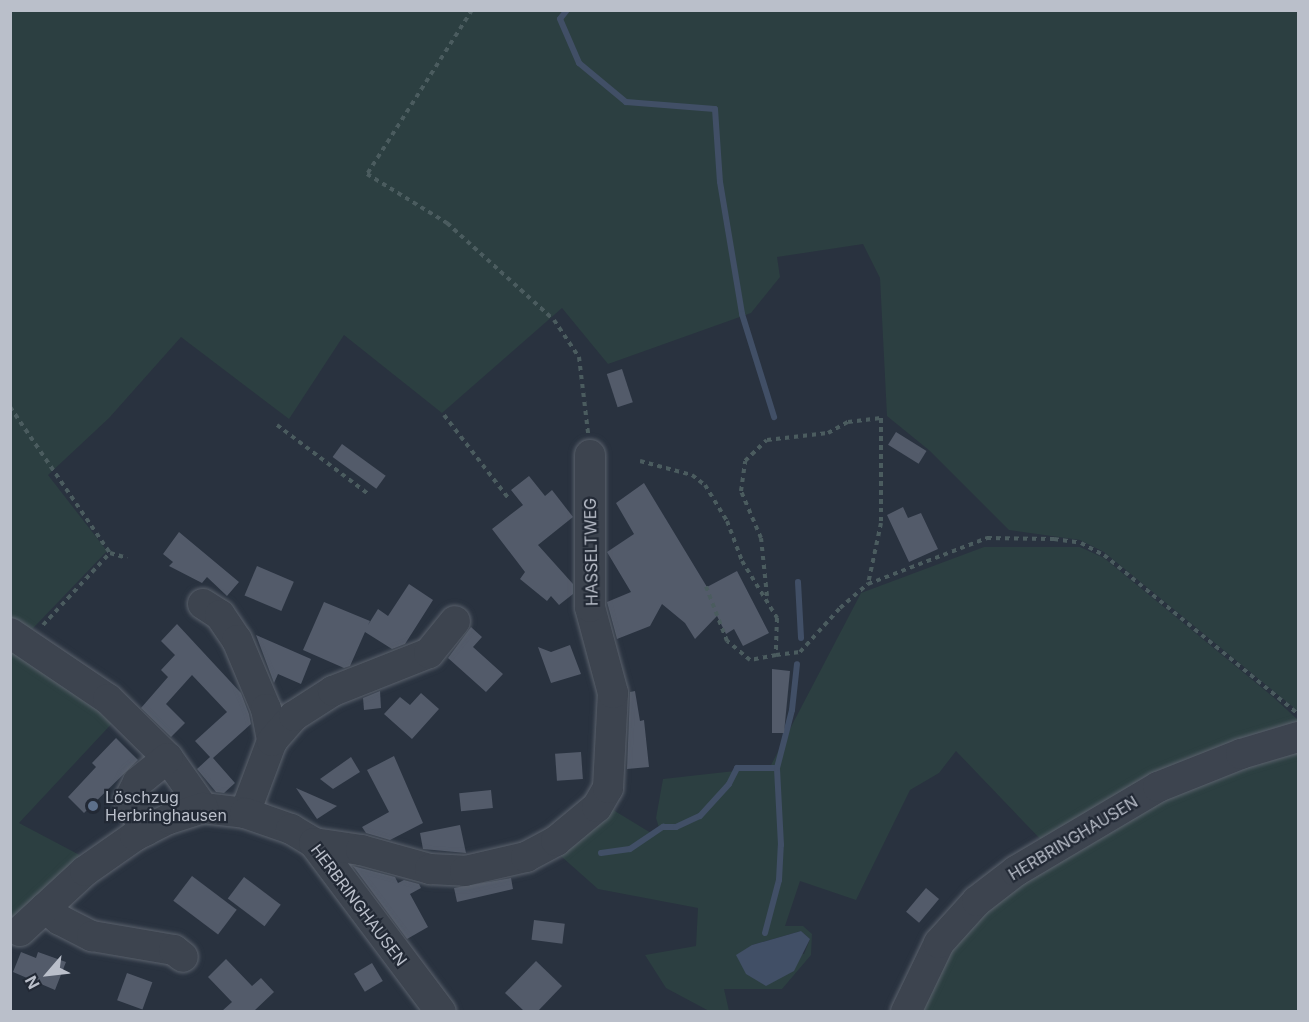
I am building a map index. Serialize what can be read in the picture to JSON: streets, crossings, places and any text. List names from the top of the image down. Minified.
{"streets":{"street":["HASSELTWEG","HERBRINGHAUSEN"]},"crossings":[["HASSELTWEG","HERBRINGHAUSEN"]],"places":["Löschzug Herbringhausen"],"north":"bottom left"}
